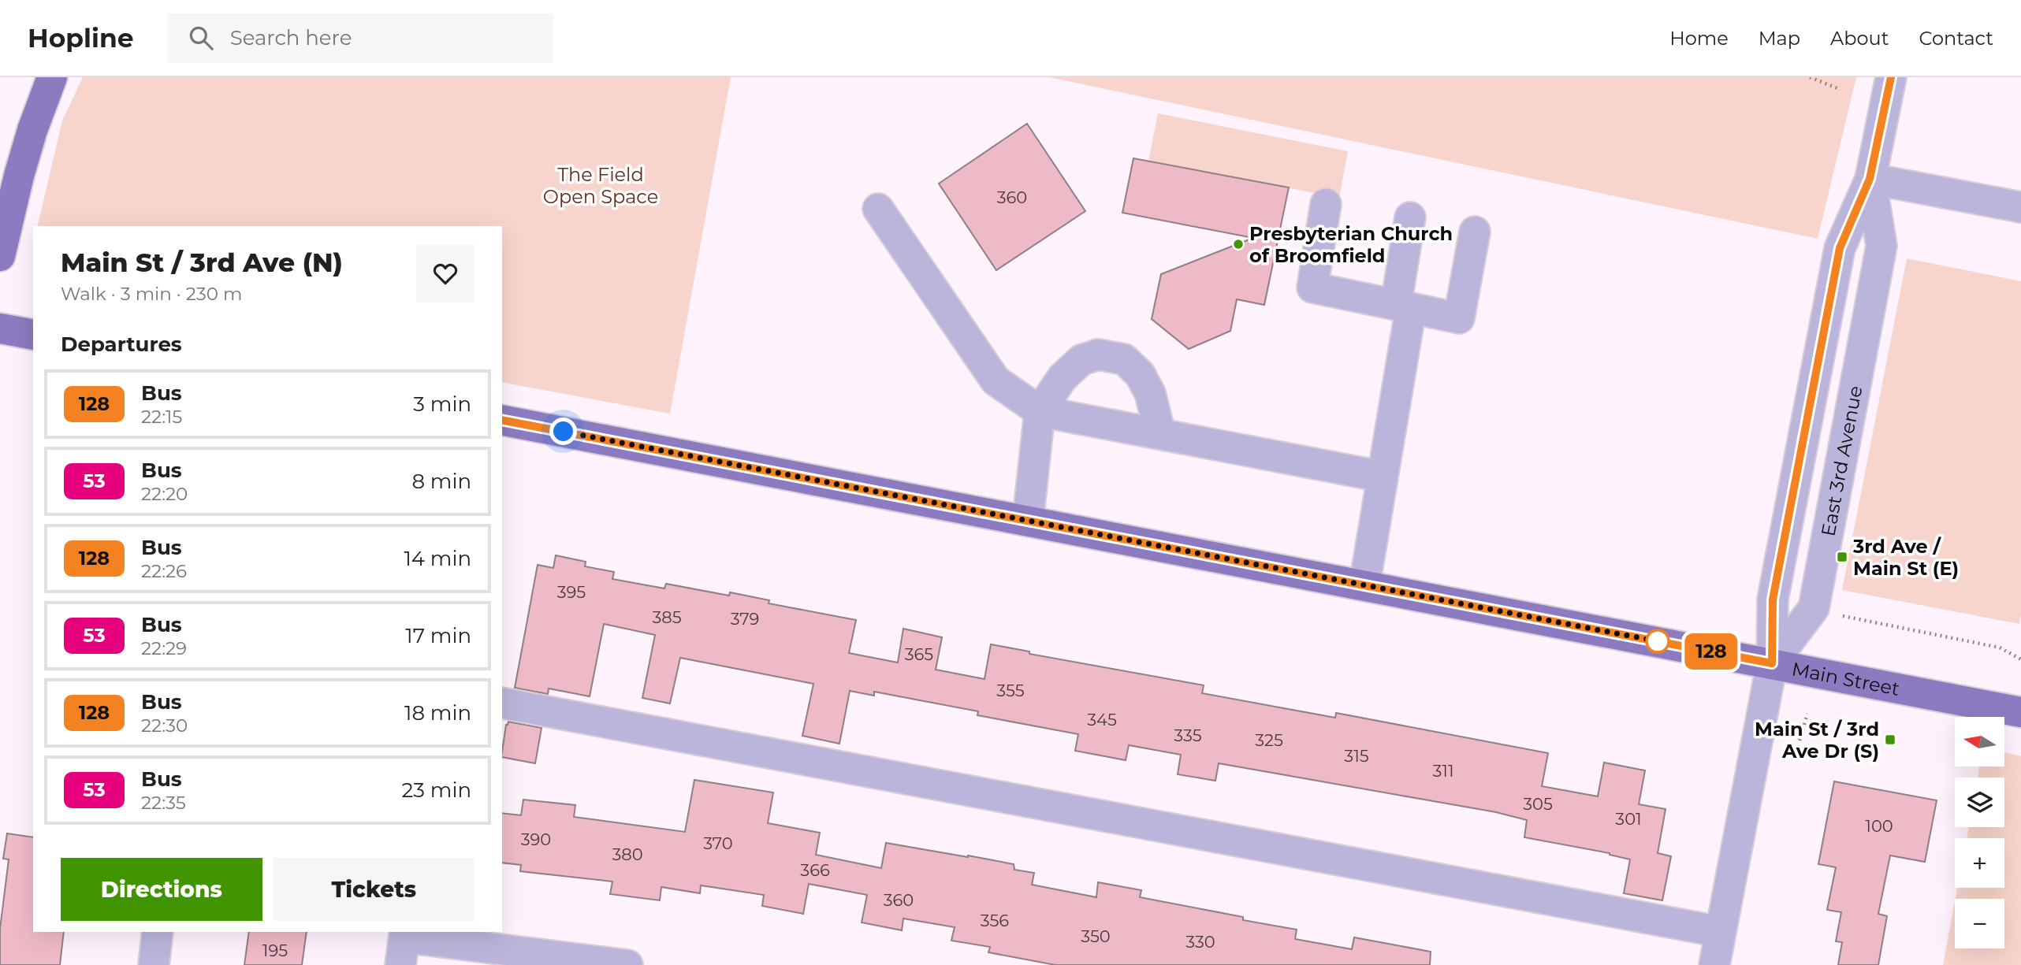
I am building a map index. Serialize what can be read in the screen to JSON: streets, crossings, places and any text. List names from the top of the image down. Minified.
{"streets":{"main road":["Main Street"],"street":["East 3rd Avenue"]},"crossings":[["East 3rd Avenue","Main Street"]],"parks":["The Field Open Space"],"places":{"other":["Presbyterian Church of Broomfield"],"transit":["3rd Ave / Main St (E)","Main St / 3rd Ave Dr (S)"]},"lines":["bus line 128"],"house_numbers":["360","395","385","379","365","355","345","335","325","315","311","305","301","100","390","370","380","366","360","356","350","330","195"],"north":"left","page":{"header":"Hopline","search":"Search here","nav":["Home","Map","About","Contact"],"on_map":"128","heading":[["Main St / 3rd Ave (N)","Walk · 3 min · 230 m"],"Departures"],"list":[{"mark":"128","name":"Bus","note":"22:15","value":"3 min"},{"mark":"53","name":"Bus","note":"22:20","value":"8 min"},{"mark":"128","name":"Bus","note":"22:26","value":"14 min"},{"mark":"53","name":"Bus","note":"22:29","value":"17 min"},{"mark":"128","name":"Bus","note":"22:30","value":"18 min"},{"mark":"53","name":"Bus","note":"22:35","value":"23 min"}],"map_buttons":["+","−"],"buttons":["Directions","Tickets"]}}
